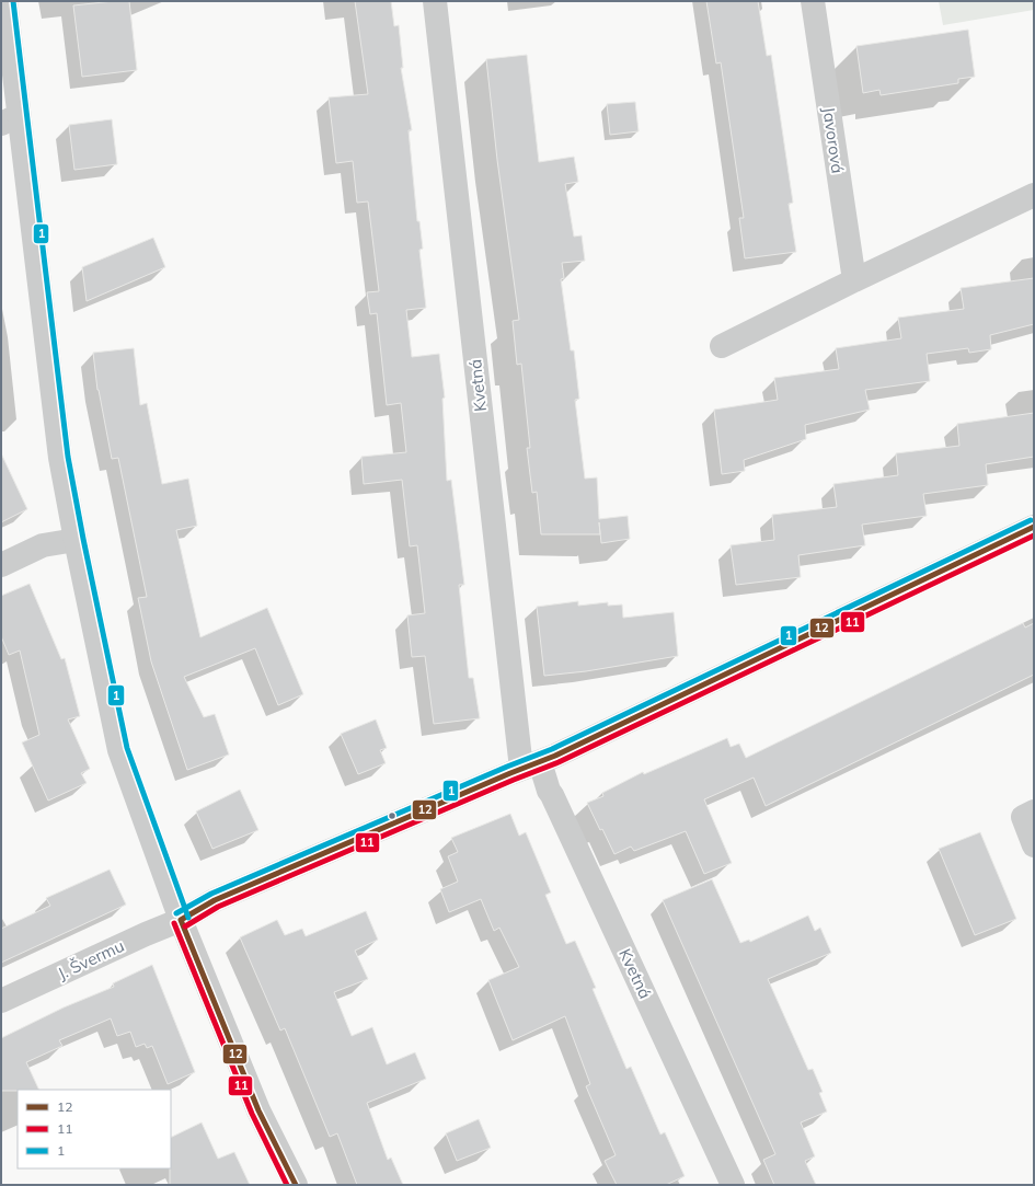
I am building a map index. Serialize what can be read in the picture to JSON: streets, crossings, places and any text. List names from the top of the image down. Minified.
{"streets":{"street":["Javorová","Kvetná","J. Švermu"]},"crossings":[["Kvetná","J. Švermu"]],"lines":["transit line 1","transit line 12","transit line 11"],"legend":["12","11","1"]}
